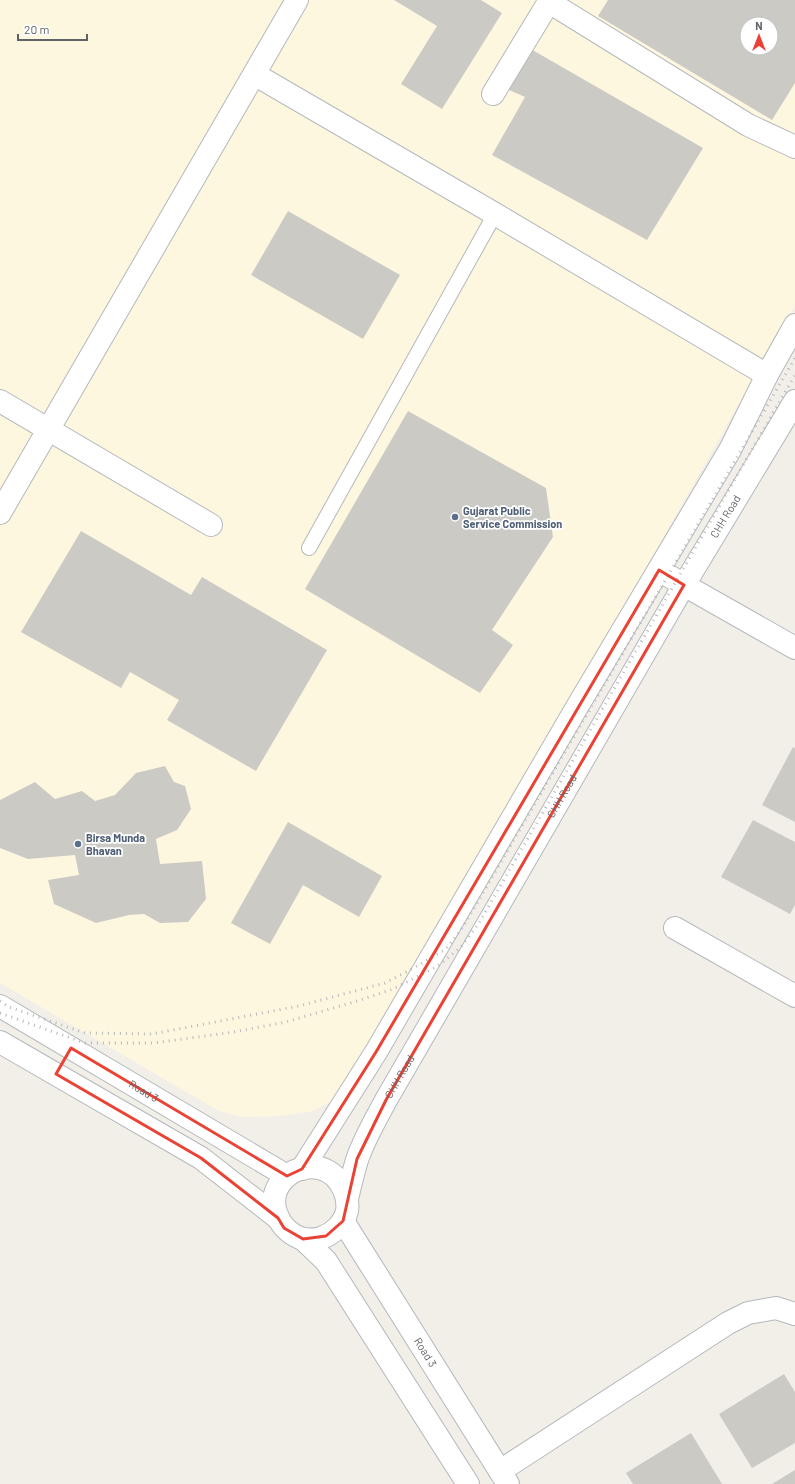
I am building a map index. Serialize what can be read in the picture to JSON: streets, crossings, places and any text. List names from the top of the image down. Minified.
{"streets":{"street":["CHH Road","Road 3"]},"crossings":[["CHH Road","Road 3"]],"places":["Gujarat Public Service Commission","Birsa Munda Bhavan"],"scale_bar":"20 m","north":"top"}
